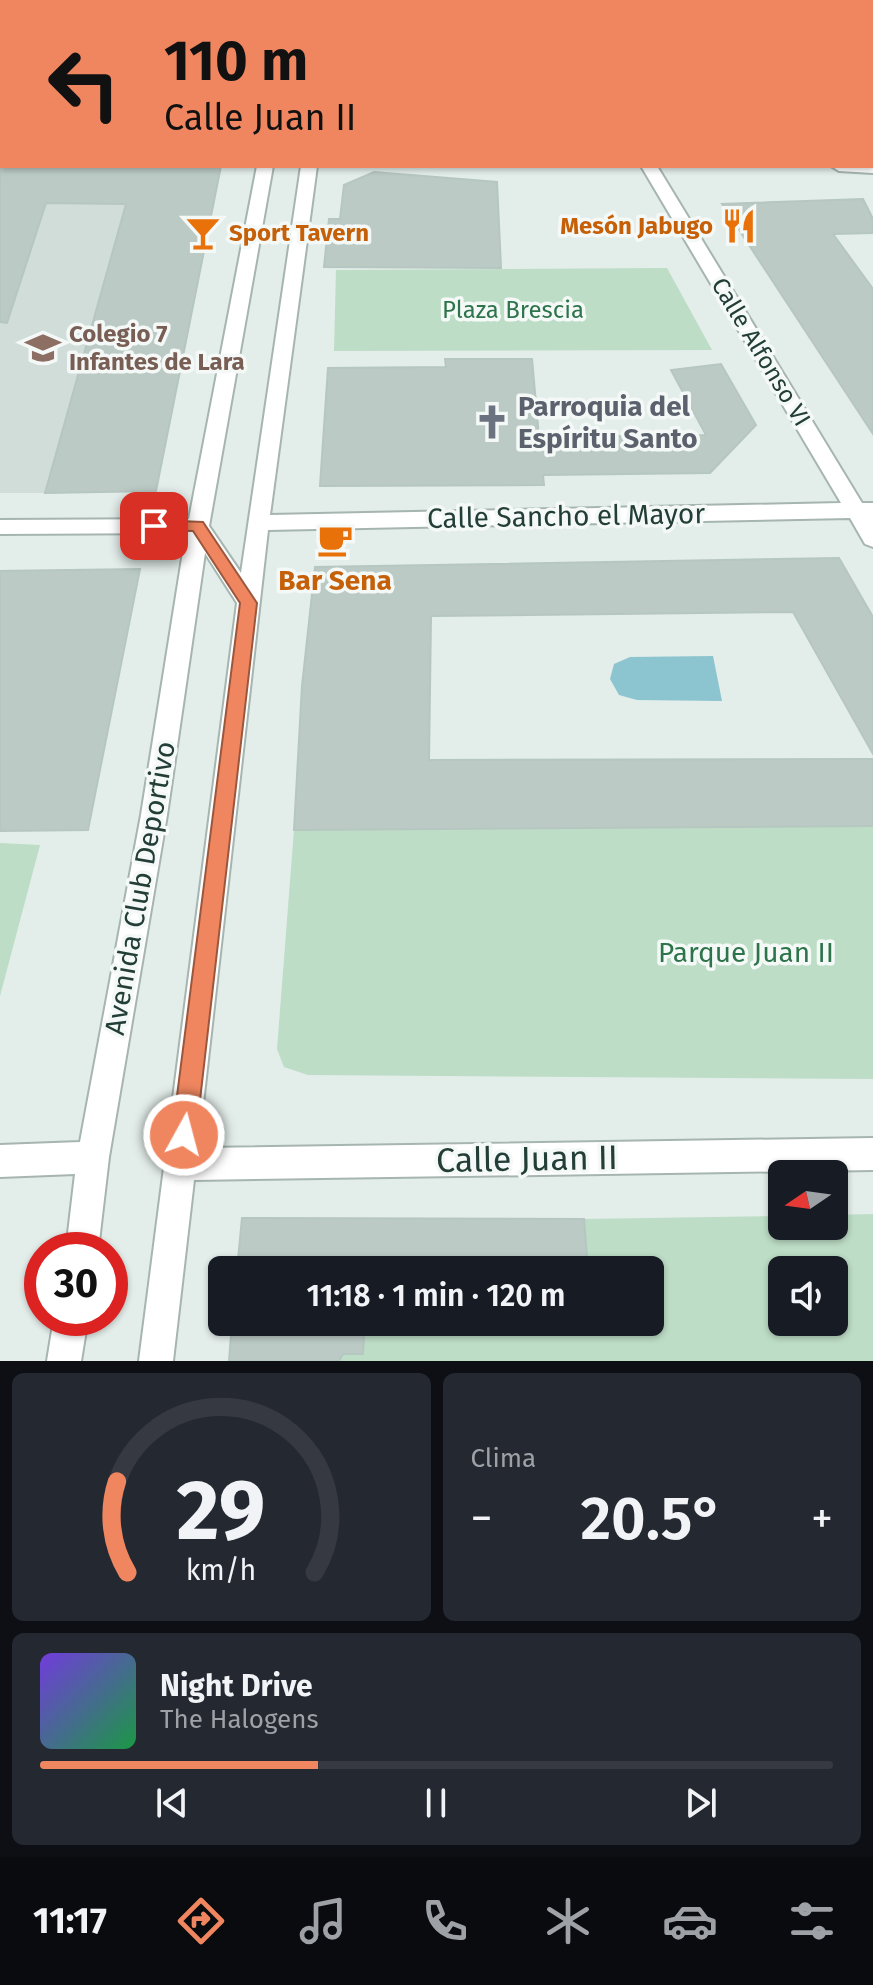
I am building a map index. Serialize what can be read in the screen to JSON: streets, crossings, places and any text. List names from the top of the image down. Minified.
{"streets":{"street":["Calle Alfonso VI","Calle Sancho el Mayor","Avenida Club Deportivo","Calle Juan II"]},"crossings":[["Calle Alfonso VI","Calle Sancho el Mayor"]],"parks":["Plaza Brescia","Parque Juan II"],"places":{"restaurant":["Mesón Jabugo"],"bar":["Sport Tavern"],"school or university":["Colegio 7 Infantes de Lara"],"church":["Parroquia del Espíritu Santo"],"cafe":["Bar Sena"]},"north":"left","page":{"turn":["110 m","Calle Juan II"],"limit":"30","trip":"11:18 · 1 min · 120 m","tile":"Clima","heat":["−","20.5°","+"],"song":["Night Drive","The Halogens"],"tabs":"11:17","gauge":["29","km/h"]}}
